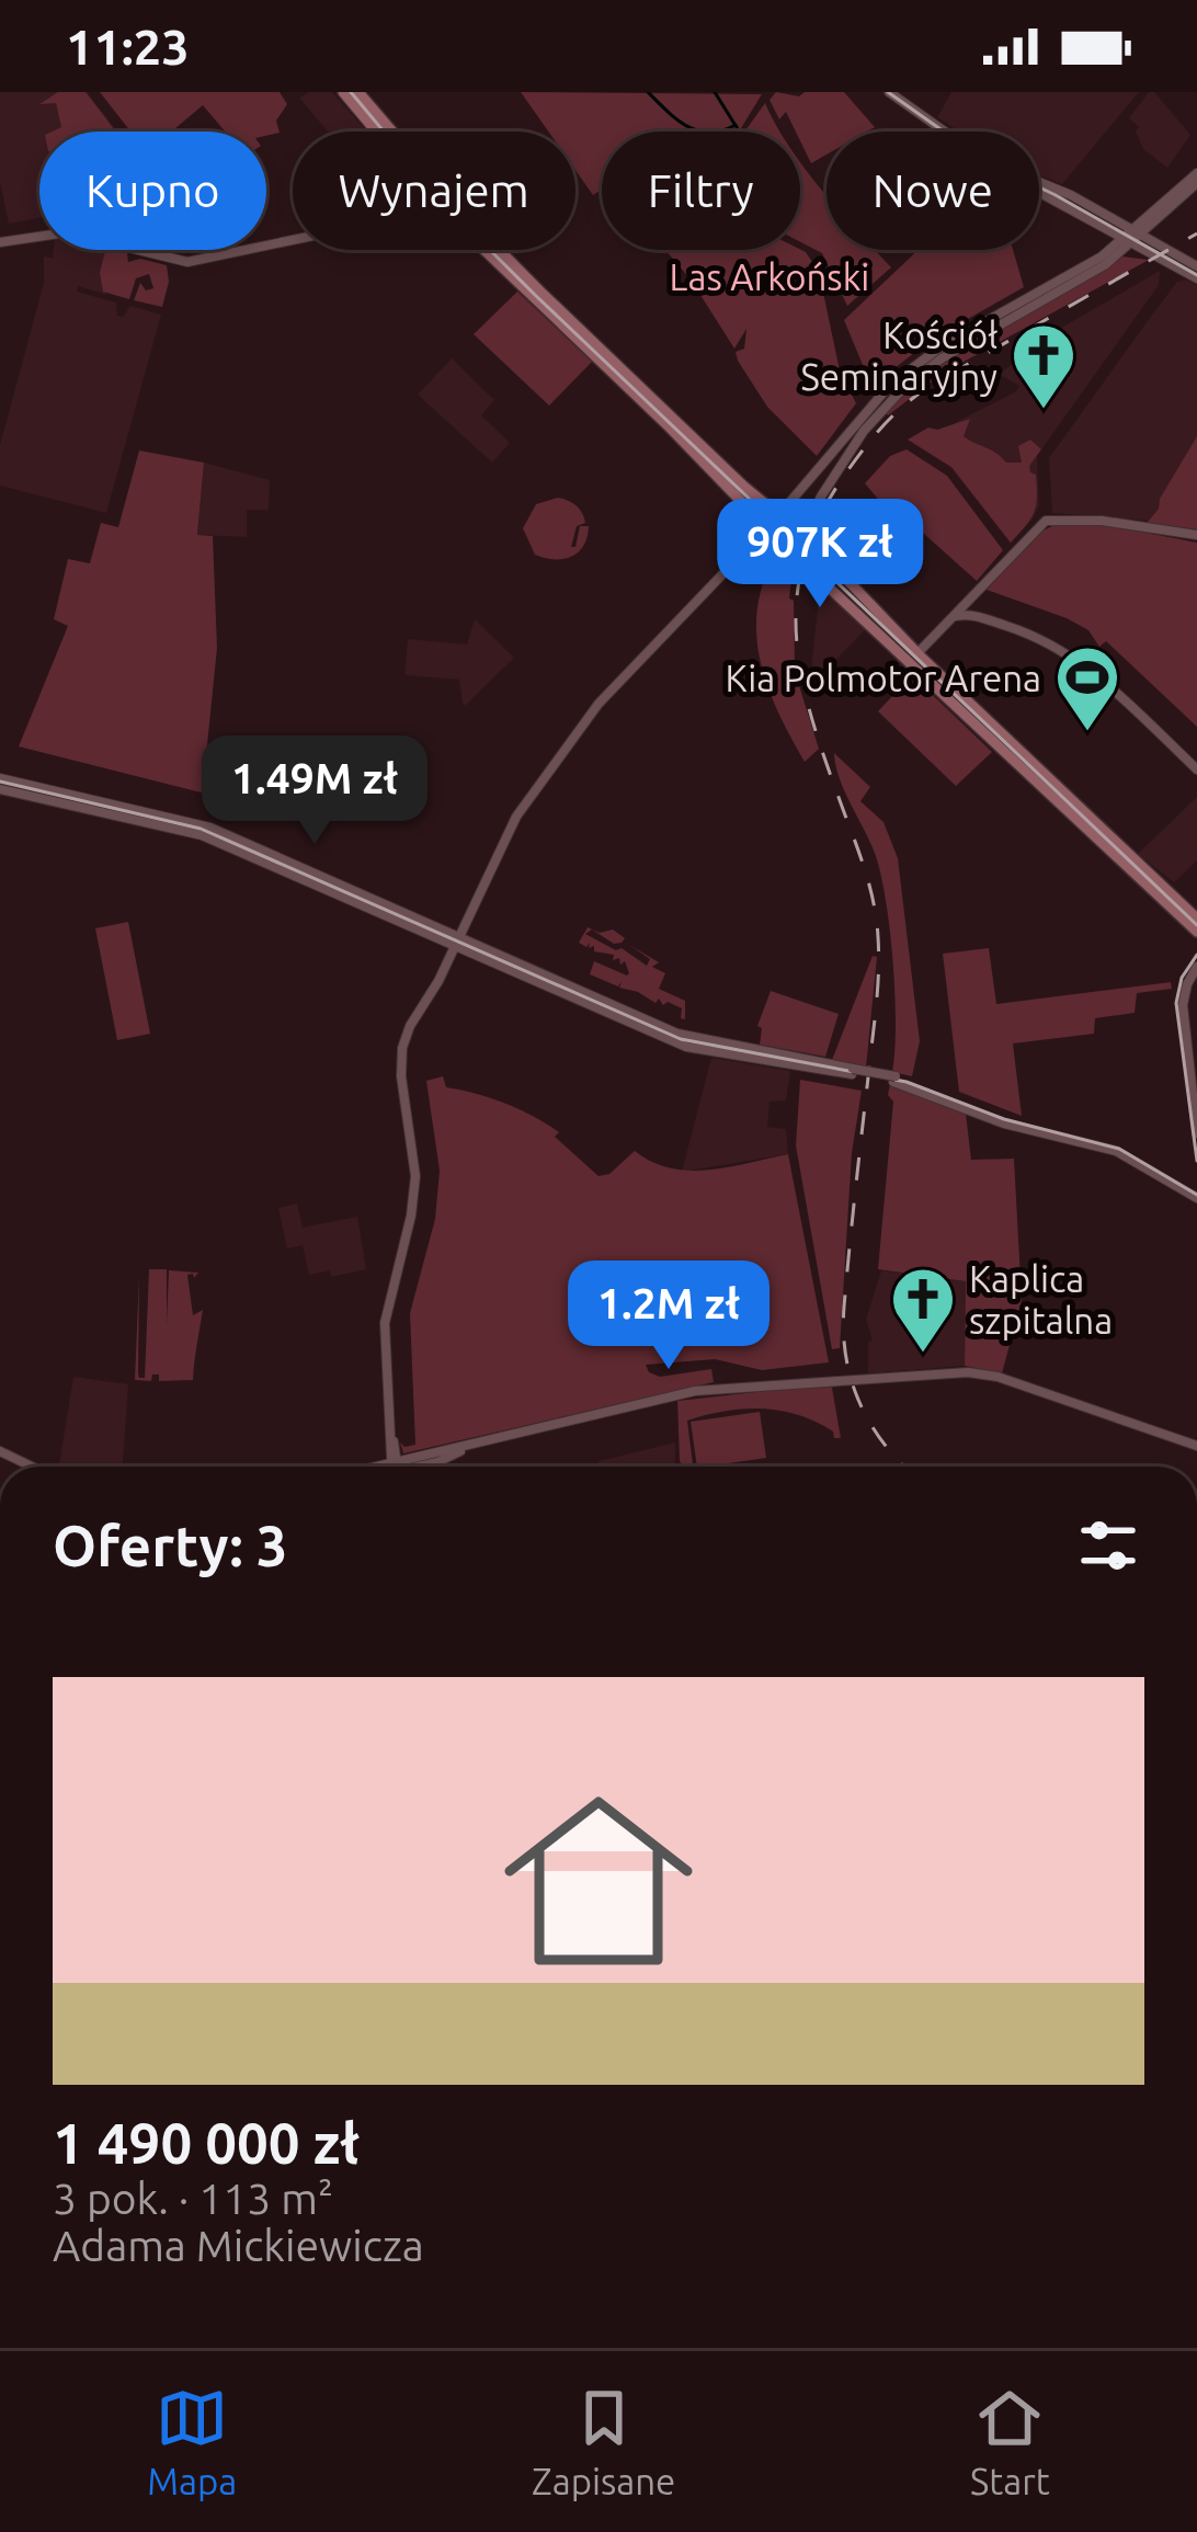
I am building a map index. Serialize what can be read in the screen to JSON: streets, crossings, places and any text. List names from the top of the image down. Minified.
{"parks":["Las Arkoński"],"places":{"church":["Kościół Seminaryjny","Kaplica szpitalna"],"sports":["Kia Polmotor Arena"]},"page":{"status":"11:23","chip":["Kupno","Wynajem","Filtry","Nowe"],"price":["907K zł","1.49M zł","1.2M zł"],"heading":"Oferty: 3","list":[{"name":"1 490 000 zł","note":"3 pok. · 113 m² · Adama Mickiewicza"}],"tabs":["Mapa","Zapisane","Start"]}}
